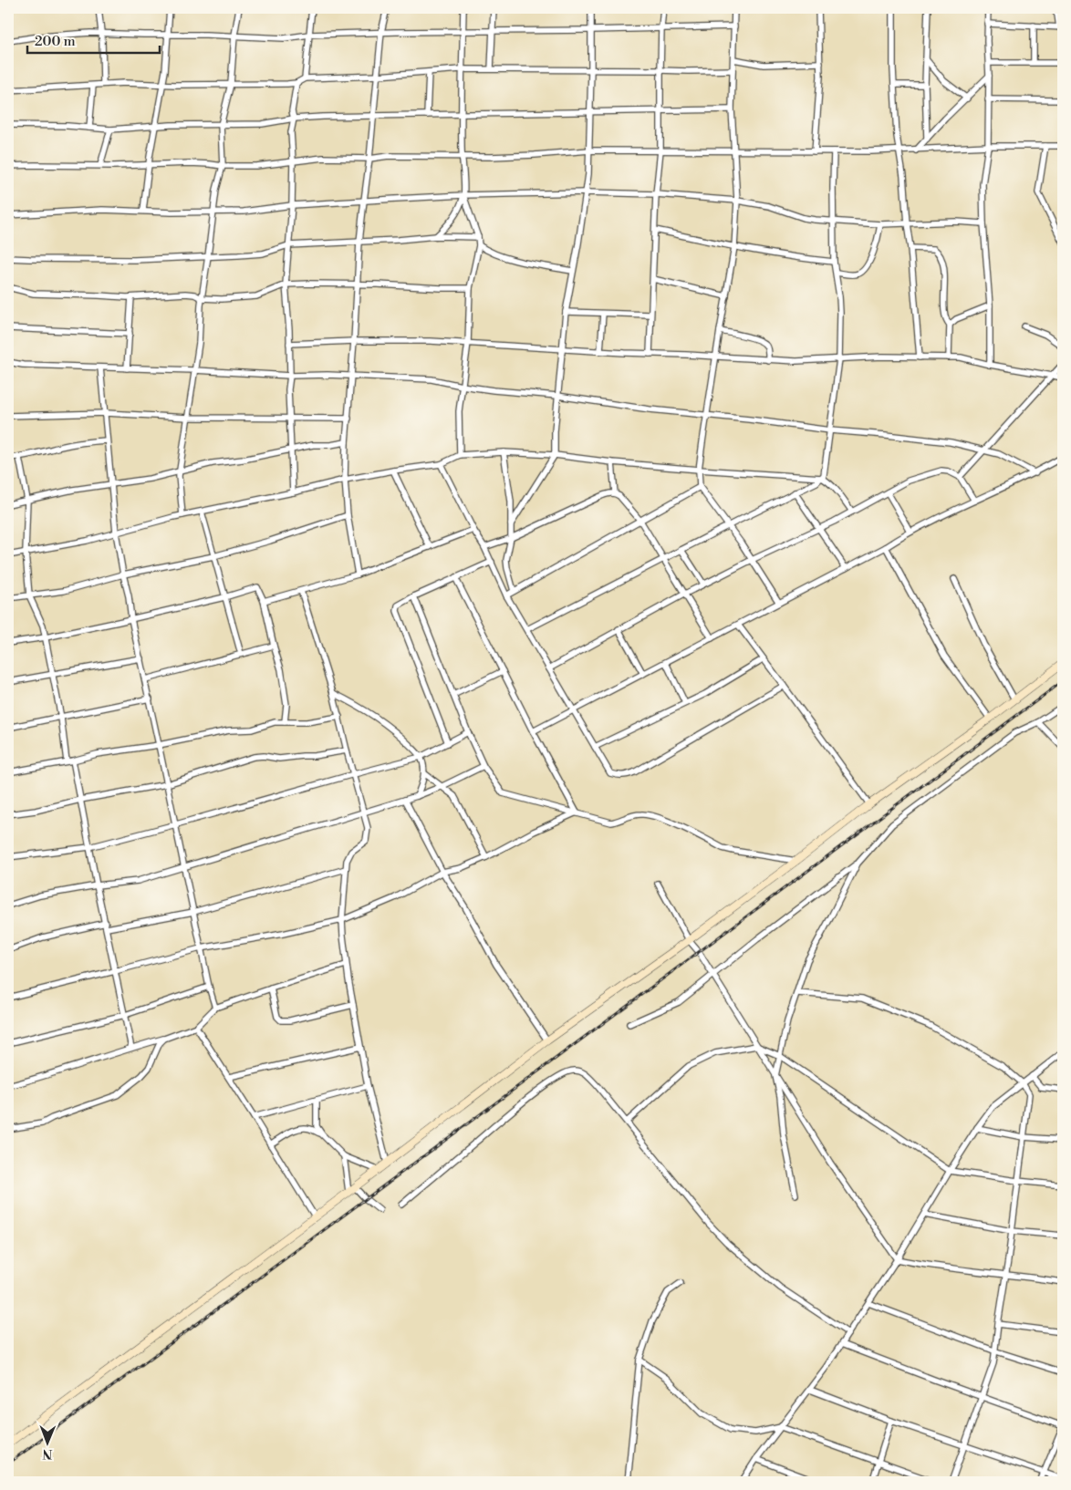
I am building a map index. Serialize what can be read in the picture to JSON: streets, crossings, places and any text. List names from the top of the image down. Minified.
{"scale_bar":"200 m","north":"bottom"}
